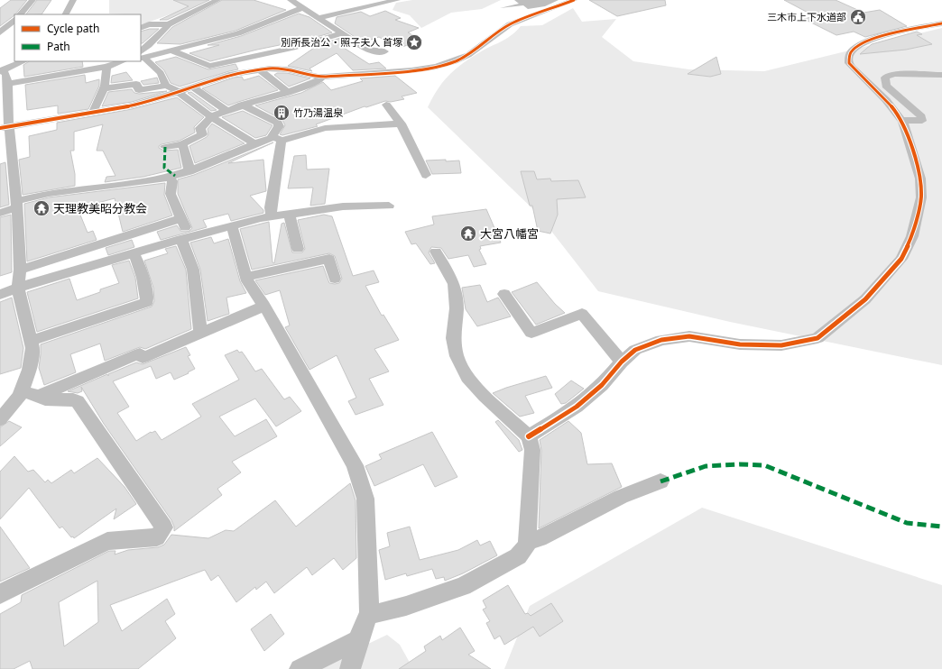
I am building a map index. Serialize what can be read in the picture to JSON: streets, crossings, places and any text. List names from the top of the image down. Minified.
{"places":{"public building":["三木市上下水道部"],"place":["別所長治公・照子夫人 首塚"],"building":["竹乃湯温泉"],"temple":["天理教美昭分教会","大宮八幡宮"]},"legend":["Cycle path","Path"]}
